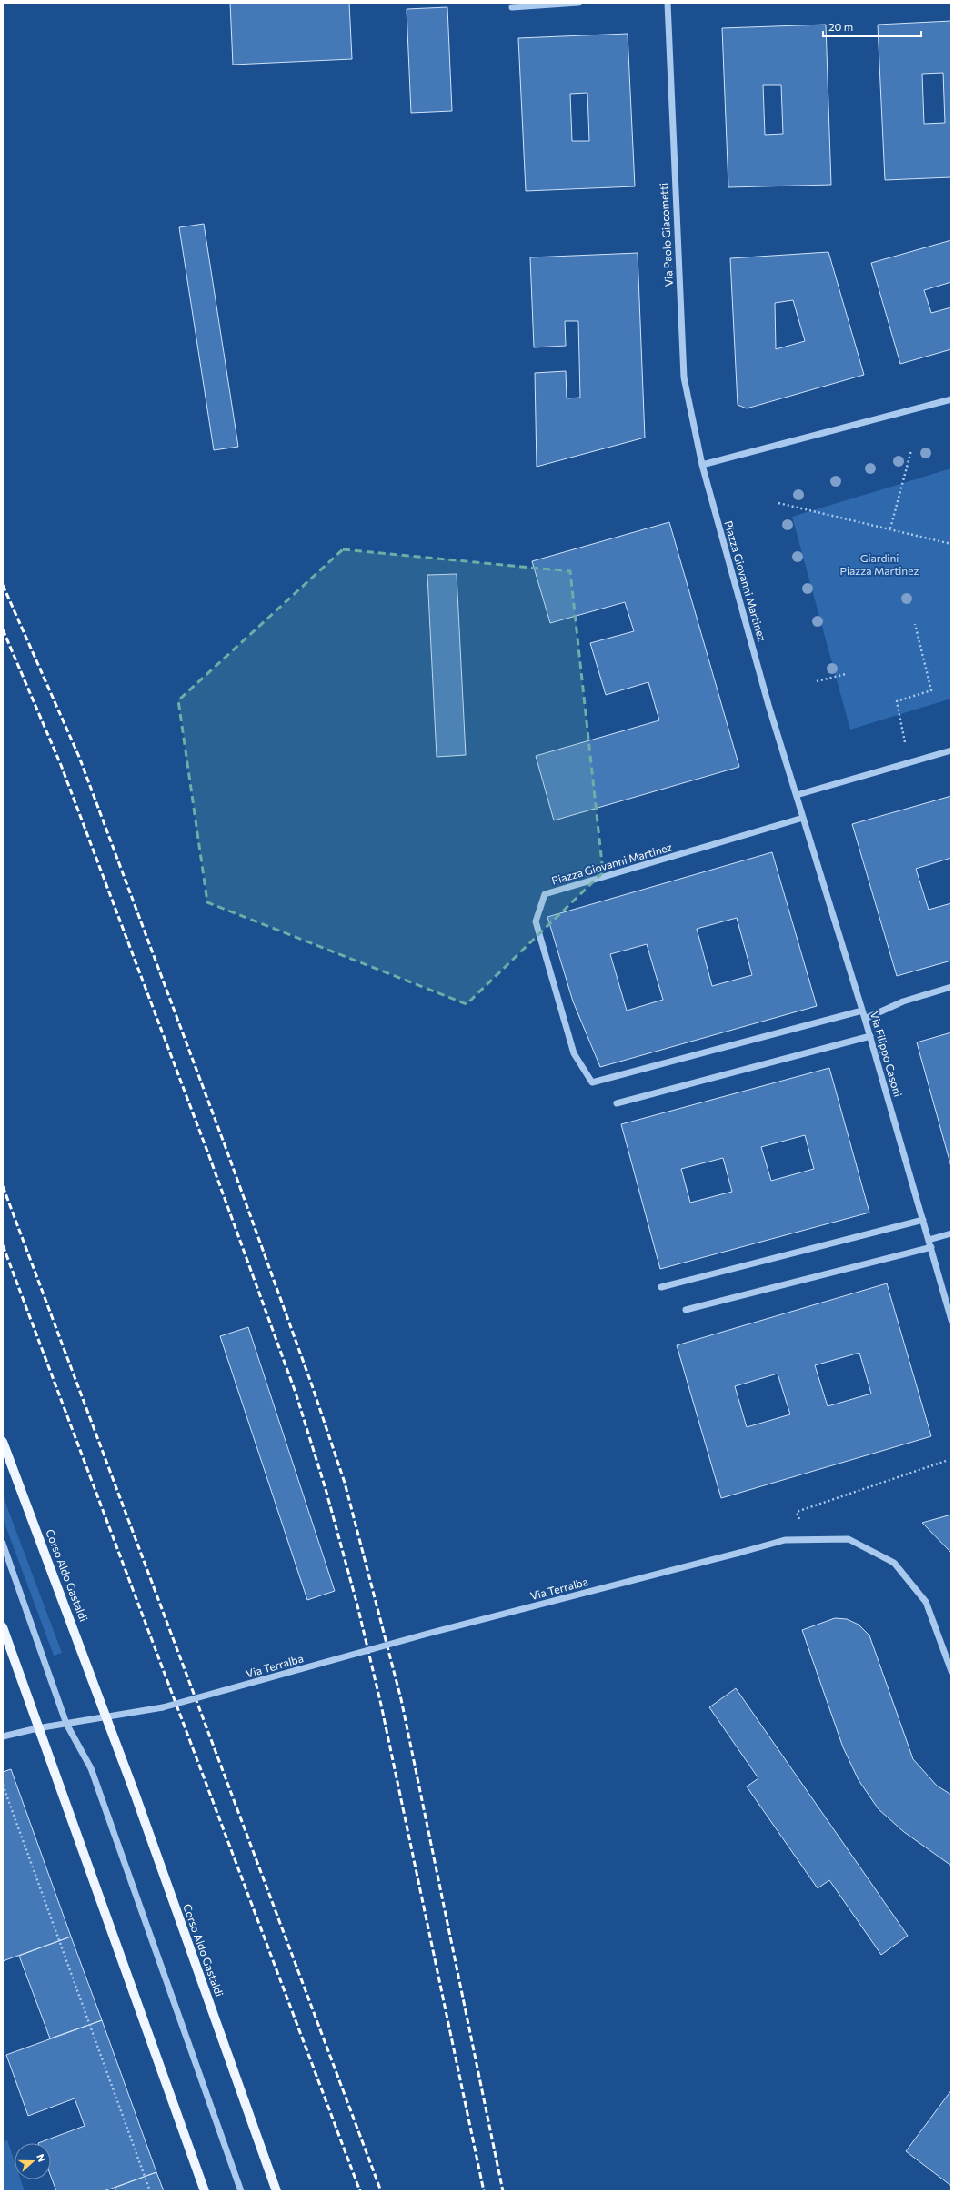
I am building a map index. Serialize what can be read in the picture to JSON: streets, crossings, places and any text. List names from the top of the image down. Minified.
{"streets":{"main road":["Corso Aldo Gastaldi"],"street":["Via Paolo Giacometti","Piazza Giovanni Martinez","Via Filippo Casoni","Via Terralba"]},"crossings":[["Via Paolo Giacometti","Piazza Giovanni Martinez"],["Piazza Giovanni Martinez","Via Filippo Casoni"],["Corso Aldo Gastaldi","Via Terralba"]],"parks":["Giardini Piazza Martinez"],"scale_bar":"20 m","north":"right"}
